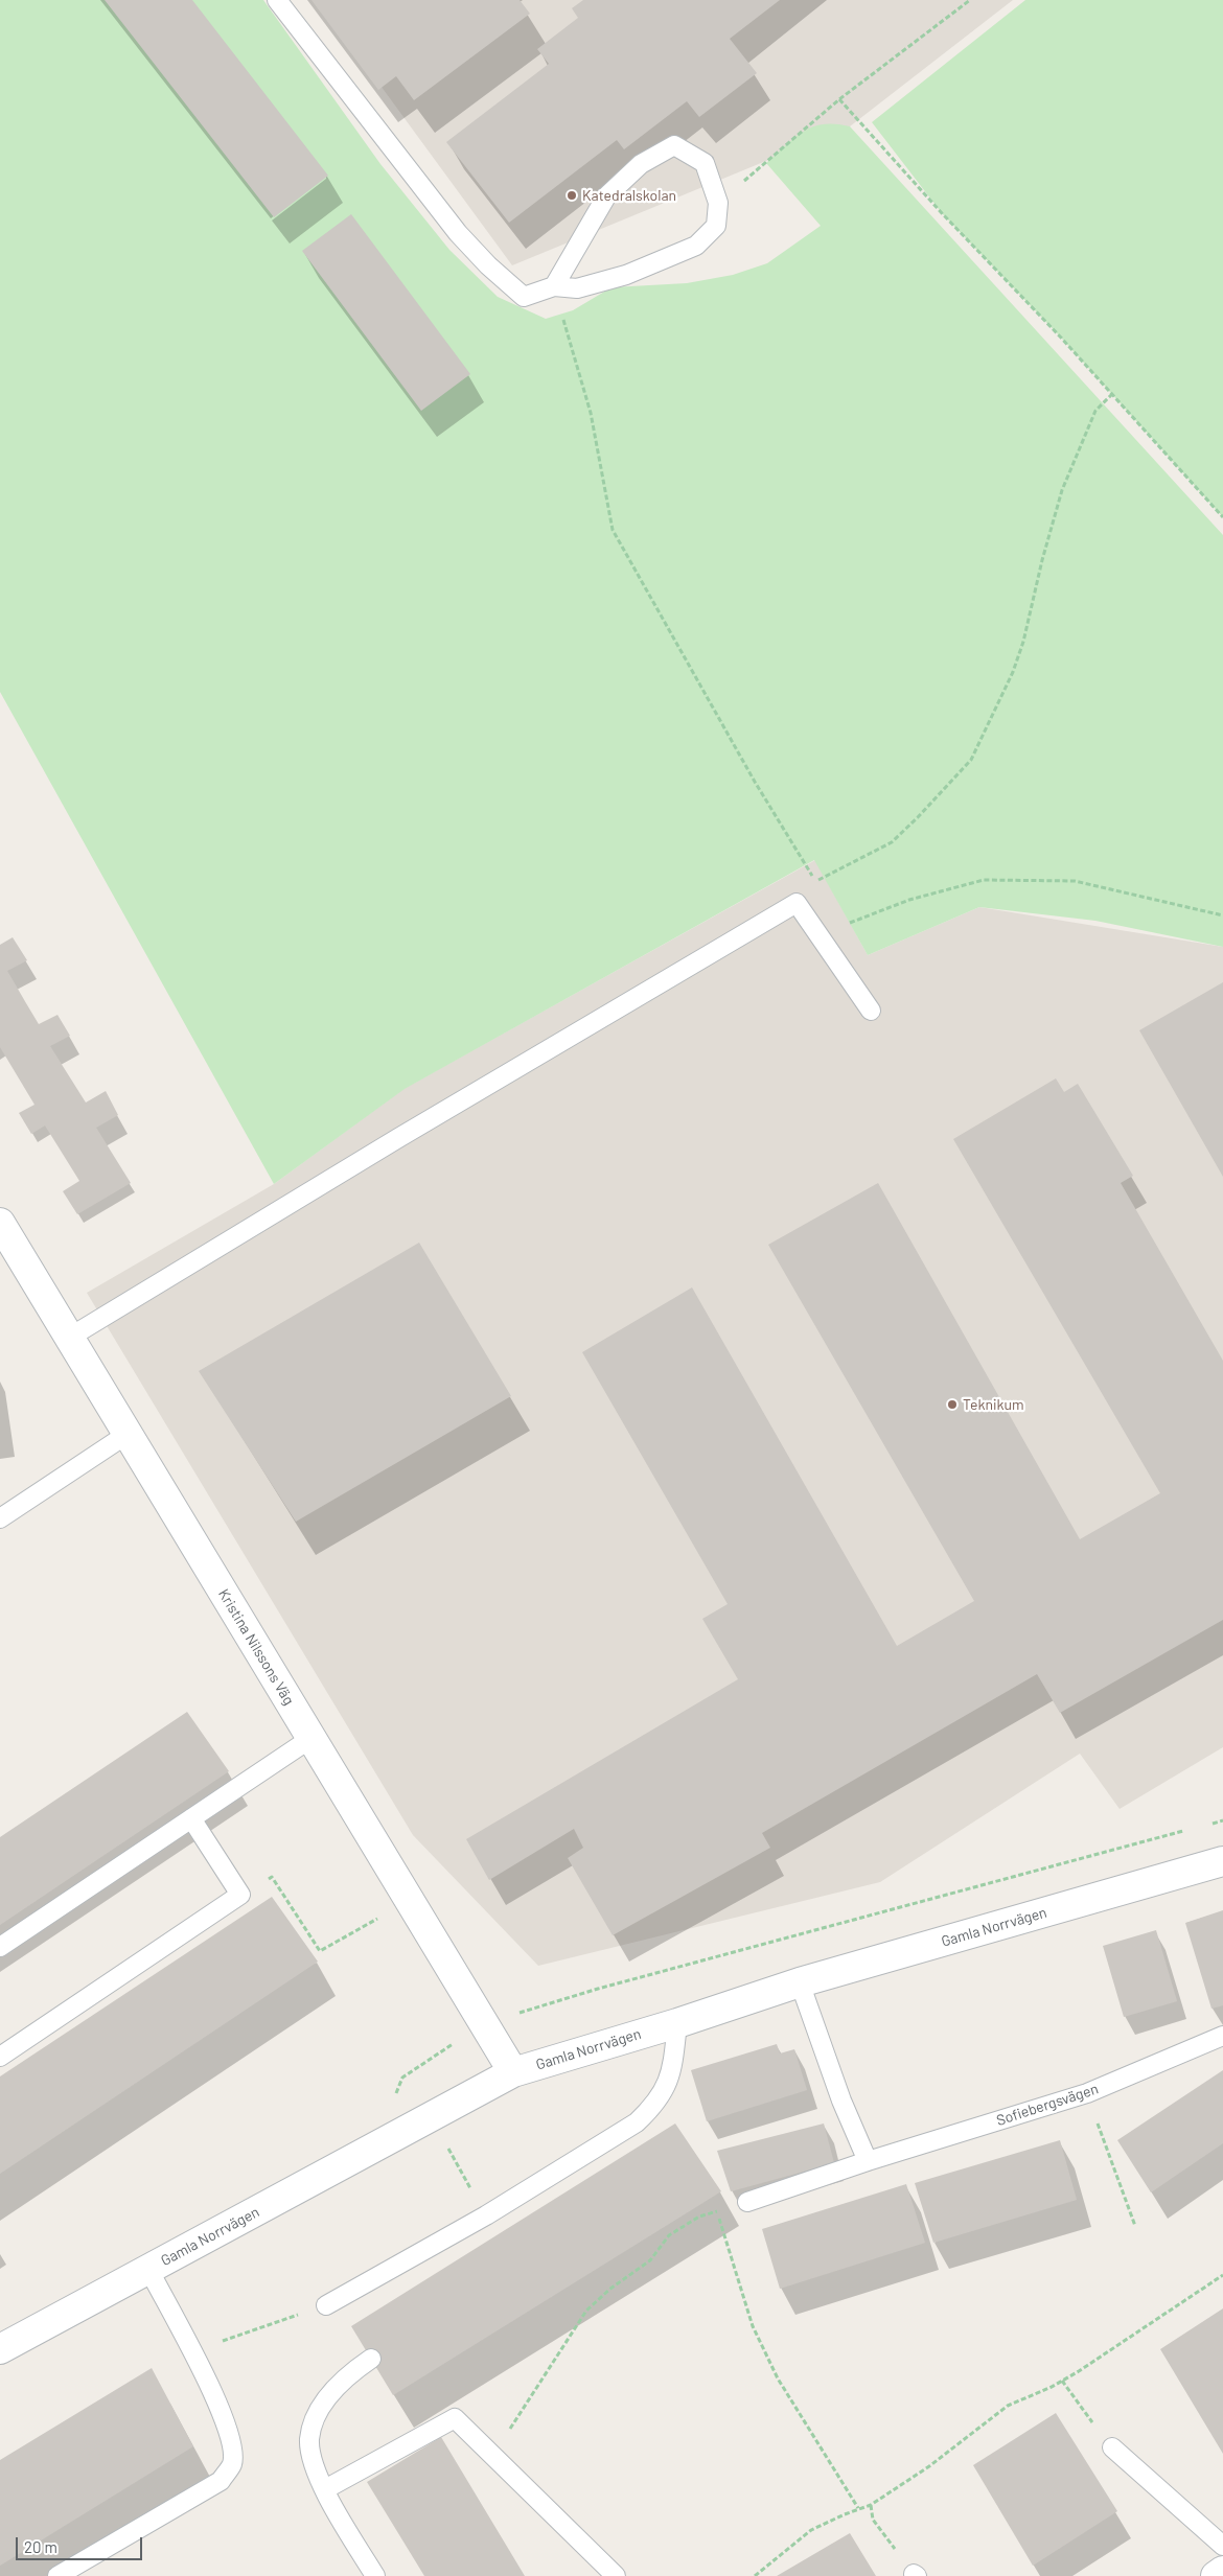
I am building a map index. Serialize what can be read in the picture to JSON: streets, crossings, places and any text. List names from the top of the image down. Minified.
{"streets":{"street":["Kristina Nilssons Väg","Gamla Norrvägen"],"lane":["Sofiebergsvägen"]},"crossings":[["Kristina Nilssons Väg","Gamla Norrvägen"]],"places":["Katedralskolan","Teknikum"],"scale_bar":"20 m"}
